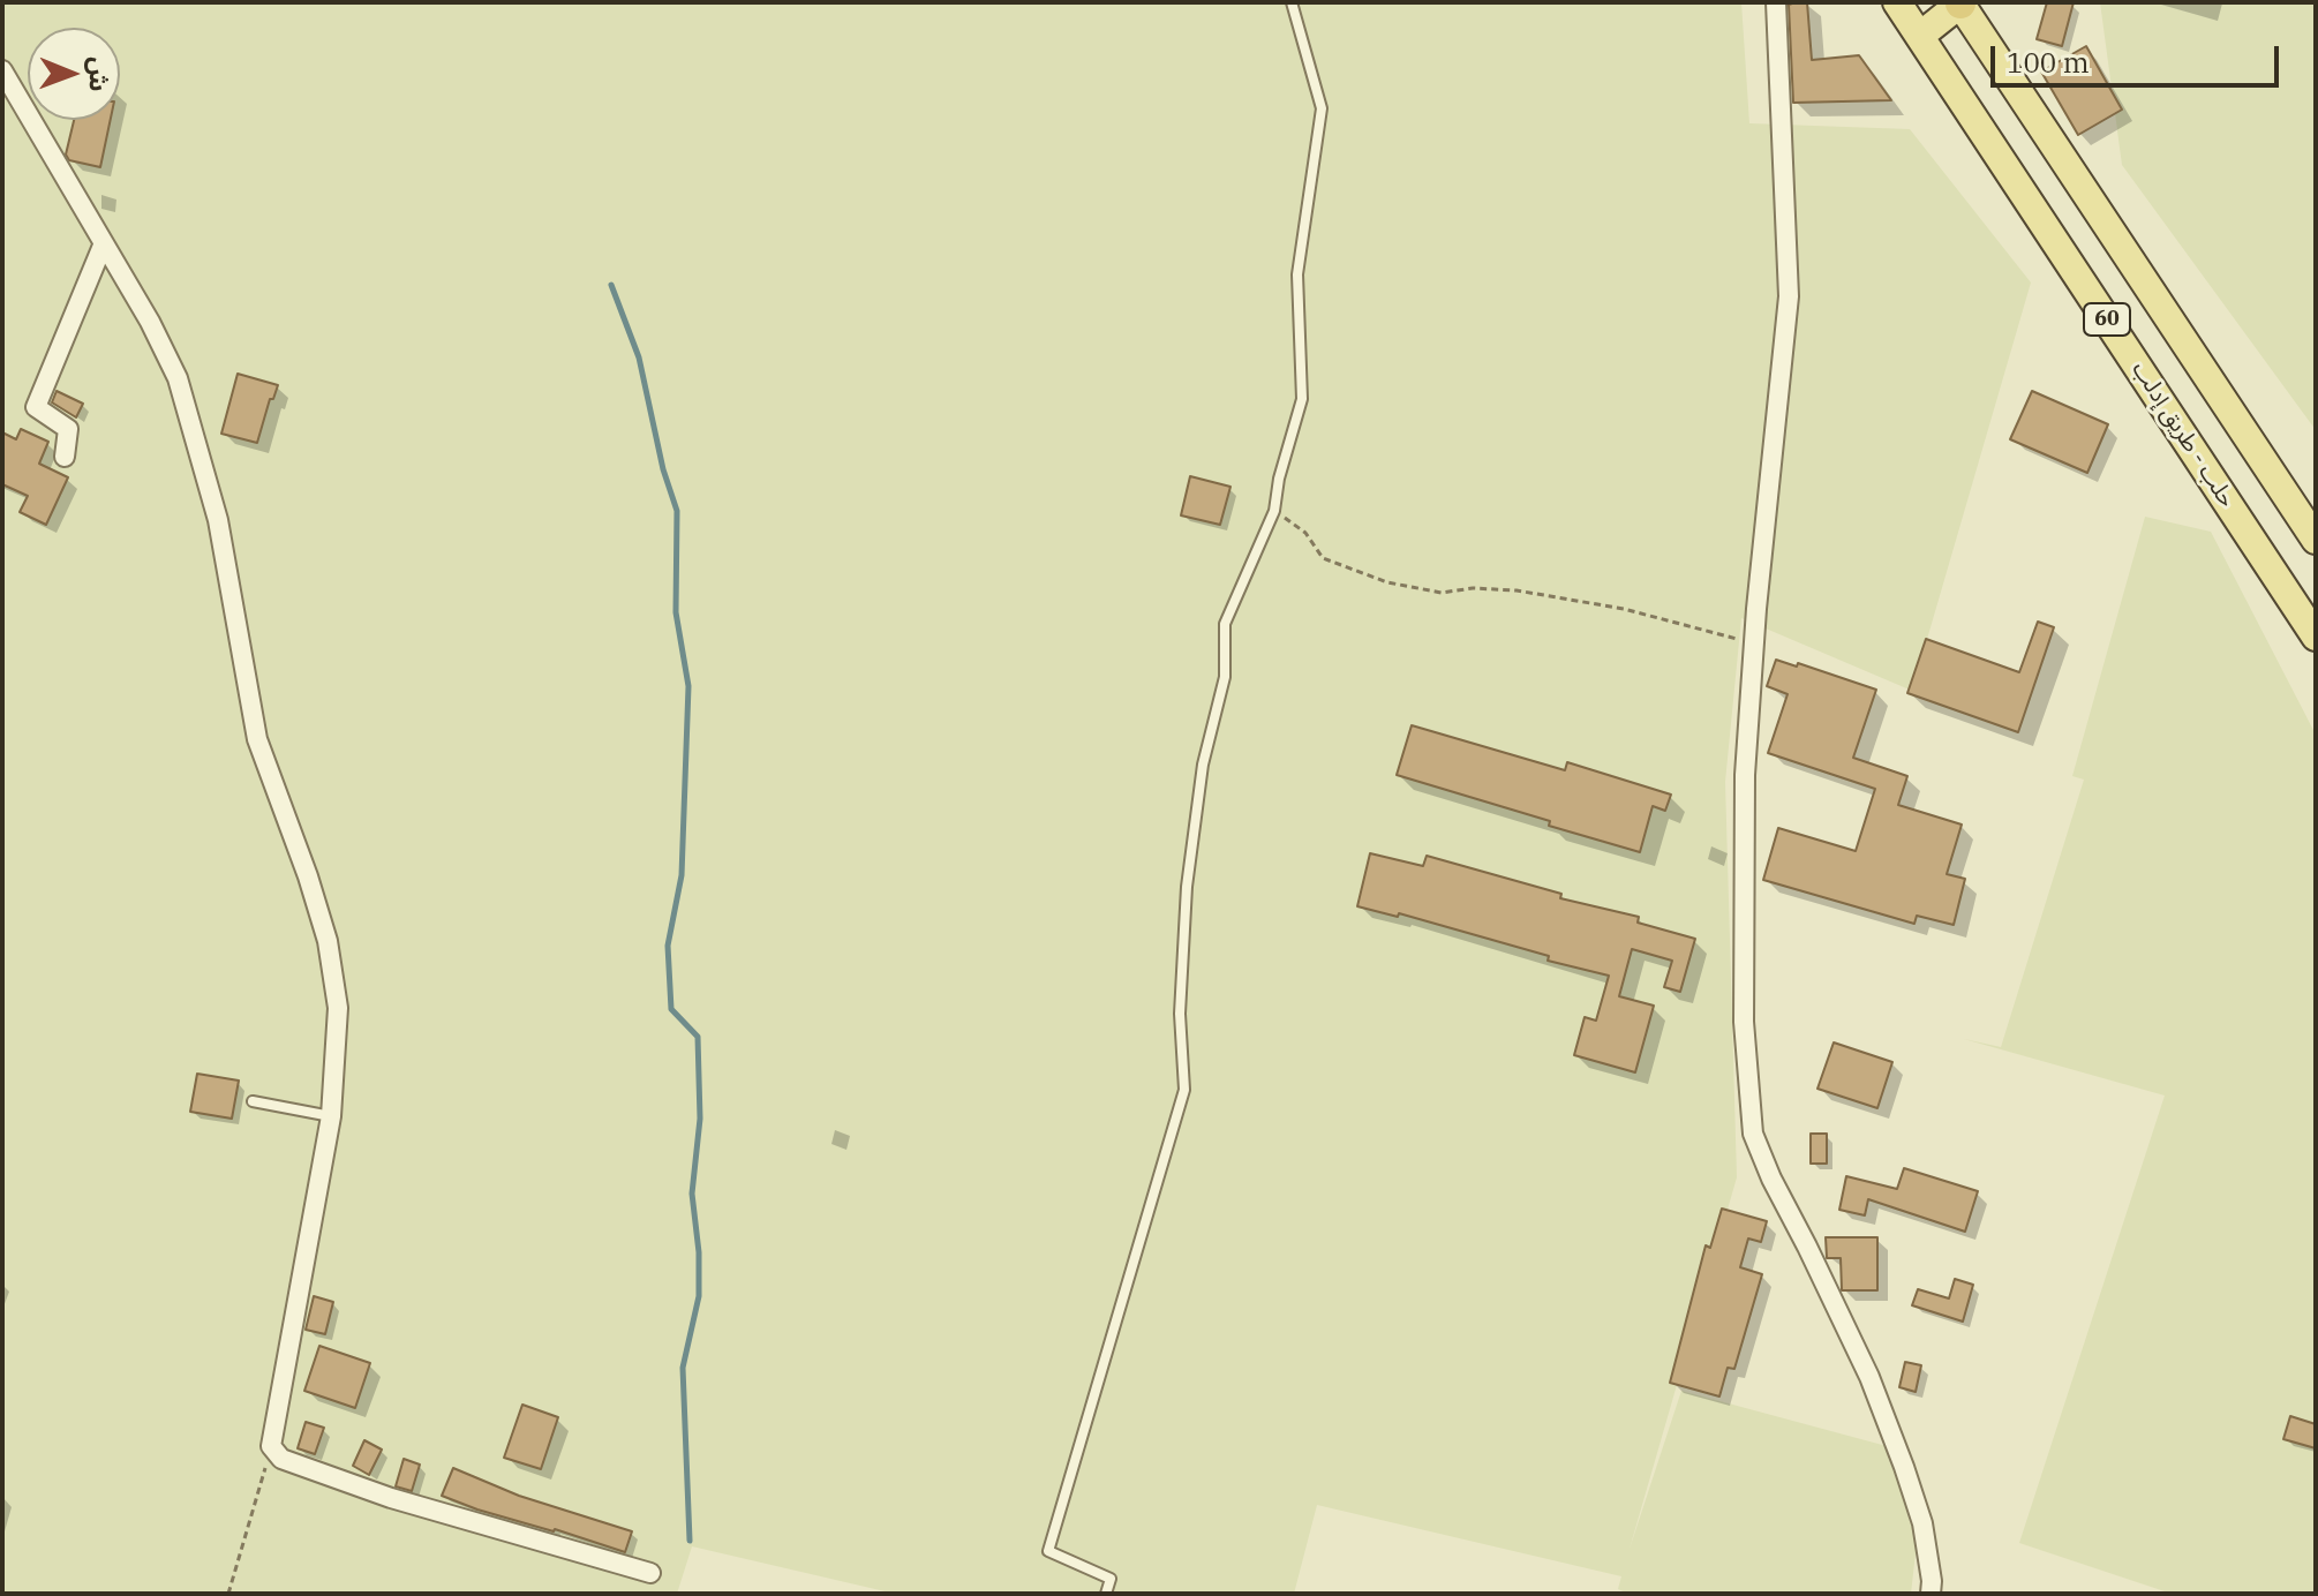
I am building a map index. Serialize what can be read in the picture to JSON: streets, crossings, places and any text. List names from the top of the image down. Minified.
{"streets":{"main road":["60","حلب - طريق إدلب"]},"scale_bar":"100 m","north":"right"}
